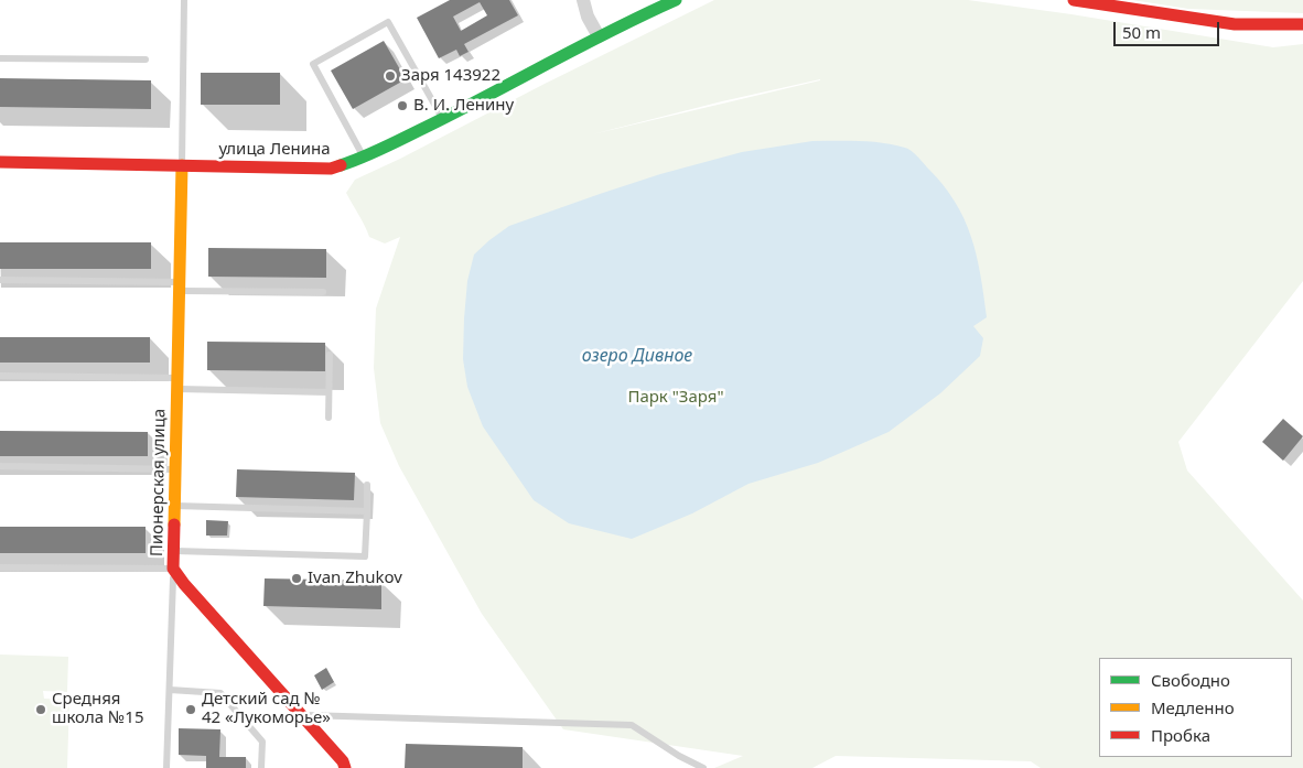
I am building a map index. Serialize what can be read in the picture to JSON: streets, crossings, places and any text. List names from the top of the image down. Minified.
{"streets":{"street":["улица Ленина","Пионерская улица"]},"crossings":[["улица Ленина","Пионерская улица"]],"water":["озеро Дивное"],"parks":["Парк \"Заря\""],"places":["Заря 143922","В. И. Ленину","Ivan Zhukov","Средняя школа №15","Детский сад № 42 «Лукоморье»"],"legend":["Свободно","Медленно","Пробка"],"scale_bar":"50 m"}
